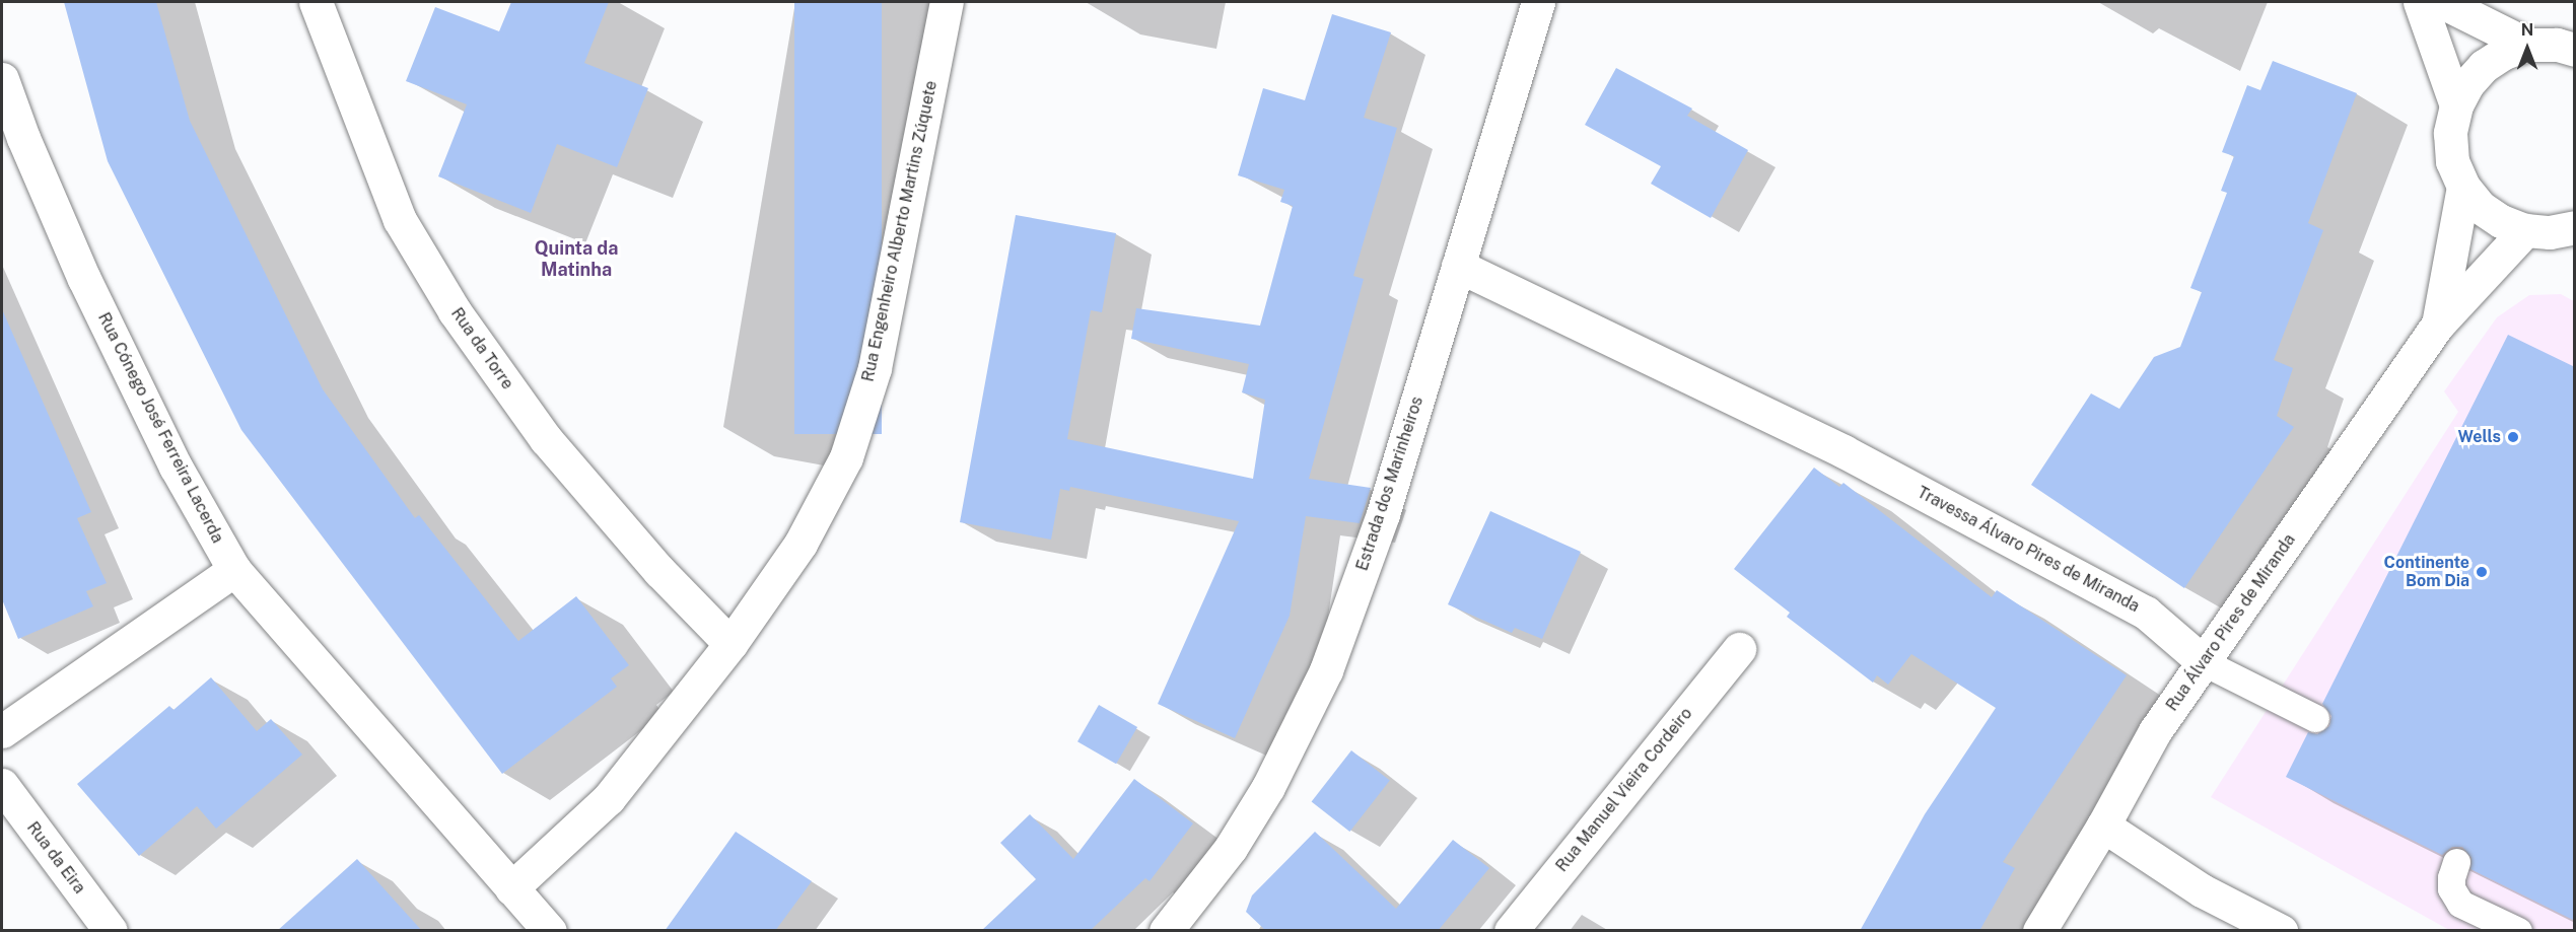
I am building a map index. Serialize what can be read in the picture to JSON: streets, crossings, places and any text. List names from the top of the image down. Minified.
{"streets":{"street":["Rua Engenheiro Alberto Martins Zúquete","Rua da Torre","Rua Cónego José Ferreira Lacerda","Estrada dos Marinheiros","Travessa Álvaro Pires de Miranda","Rua Álvaro Pires de Miranda","Rua Manuel Vieira Cordeiro","Rua da Eira"]},"crossings":[["Rua Engenheiro Alberto Martins Zúquete","Rua da Torre"],["Rua Engenheiro Alberto Martins Zúquete","Rua Cónego José Ferreira Lacerda"],["Estrada dos Marinheiros","Travessa Álvaro Pires de Miranda"],["Travessa Álvaro Pires de Miranda","Rua Álvaro Pires de Miranda"]],"districts":["Quinta da Matinha"],"places":["Wells","Continente Bom Dia"],"north":"top"}
